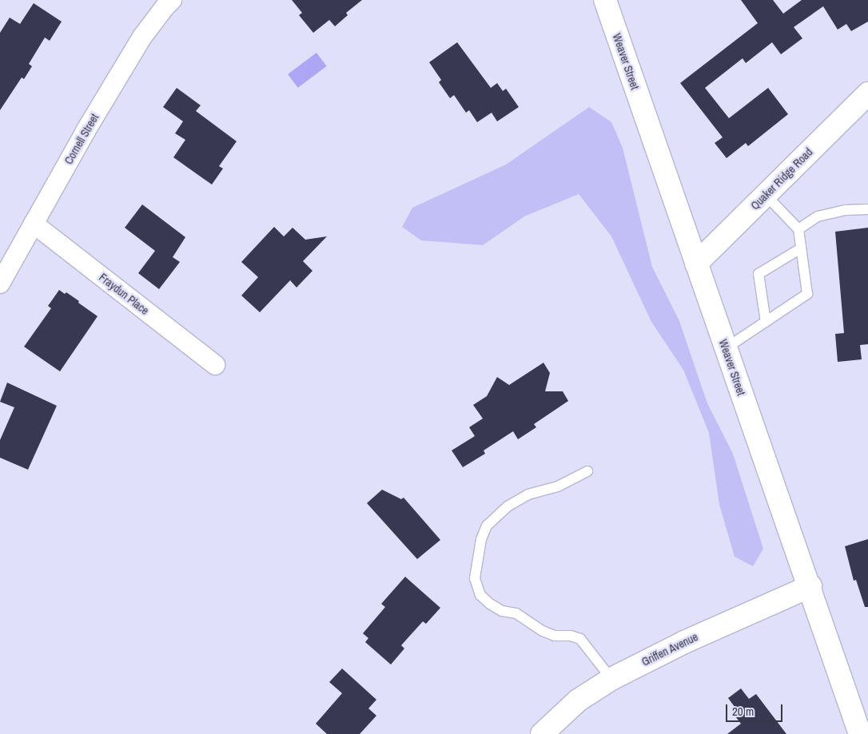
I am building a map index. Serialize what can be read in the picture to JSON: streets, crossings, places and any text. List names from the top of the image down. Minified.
{"streets":{"main road":["Weaver Street","Quaker Ridge Road","Griffen Avenue"],"street":["Cornell Street","Fraydun Place"]},"crossings":[["Weaver Street","Quaker Ridge Road"],["Weaver Street","Griffen Avenue"],["Cornell Street","Fraydun Place"]],"scale_bar":"20 m"}
